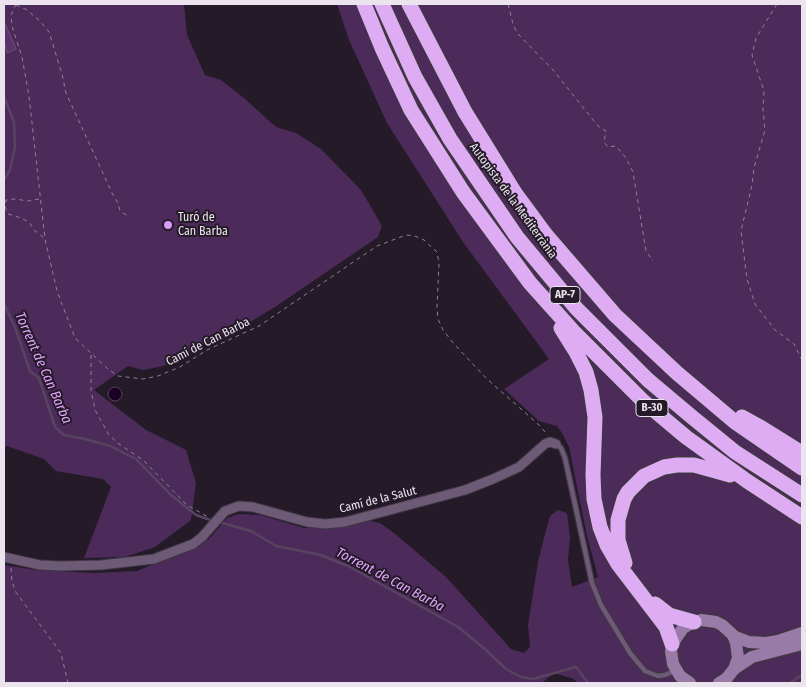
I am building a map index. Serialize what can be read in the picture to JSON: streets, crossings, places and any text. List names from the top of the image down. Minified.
{"streets":{"highway":["Autopista de la Mediterrània","AP-7","B-30"],"street":["Camí de la Salut"],"path":["Camí de Can Barba"]},"crossings":[["Camí de Can Barba","Camí de la Salut"]],"water":["Torrent de Can Barba"],"places":["Turó de Can Barba"]}
